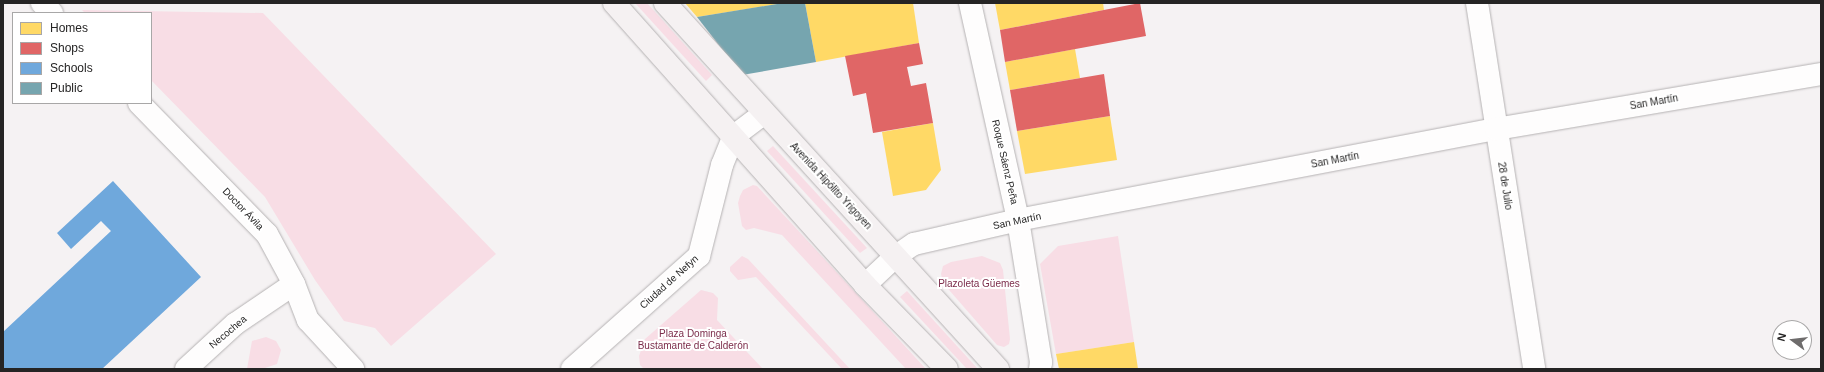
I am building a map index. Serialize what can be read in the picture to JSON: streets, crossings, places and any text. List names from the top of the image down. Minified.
{"streets":{"main road":["Avenida Hipólito Yrigoyen"],"street":["San Martín","Roque Sáenz Peña","28 de Julio","Doctor Ávila","Ciudad de Nefyn","Necochea"]},"crossings":[["San Martín","Roque Sáenz Peña"],["San Martín","Avenida Hipólito Yrigoyen"],["San Martín","28 de Julio"],["Doctor Ávila","Necochea"]],"parks":["Plazoleta Güemes","Plaza Dominga Bustamante de Calderón"],"legend":["Homes","Shops","Schools","Public"],"north":"left"}
